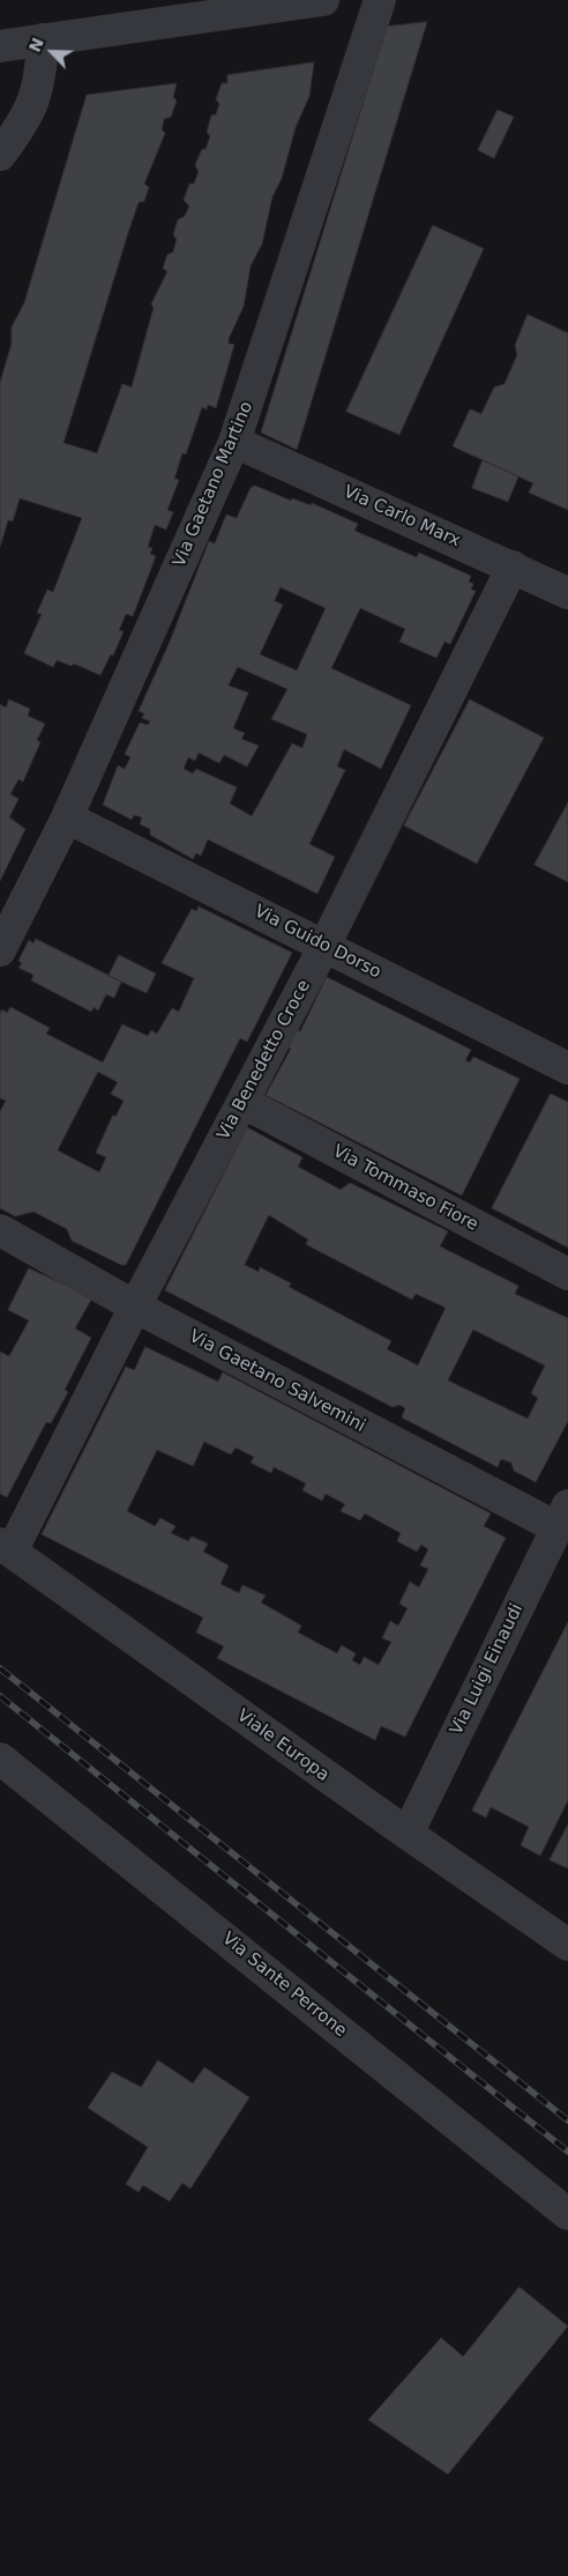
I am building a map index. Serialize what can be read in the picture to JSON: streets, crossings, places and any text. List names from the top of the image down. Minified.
{"streets":{"street":["Via Gaetano Martino","Via Carlo Marx","Via Guido Dorso","Via Benedetto Croce","Via Tommaso Fiore","Via Gaetano Salvemini","Via Luigi Einaudi","Viale Europa","Via Sante Perrone"]},"crossings":[["Via Gaetano Martino","Via Carlo Marx"],["Via Gaetano Martino","Via Guido Dorso"],["Via Carlo Marx","Via Benedetto Croce"],["Via Guido Dorso","Via Benedetto Croce"],["Via Benedetto Croce","Via Tommaso Fiore"],["Via Benedetto Croce","Via Gaetano Salvemini"],["Via Benedetto Croce","Viale Europa"],["Via Gaetano Salvemini","Via Luigi Einaudi"],["Via Luigi Einaudi","Viale Europa"]],"north":"top left"}
